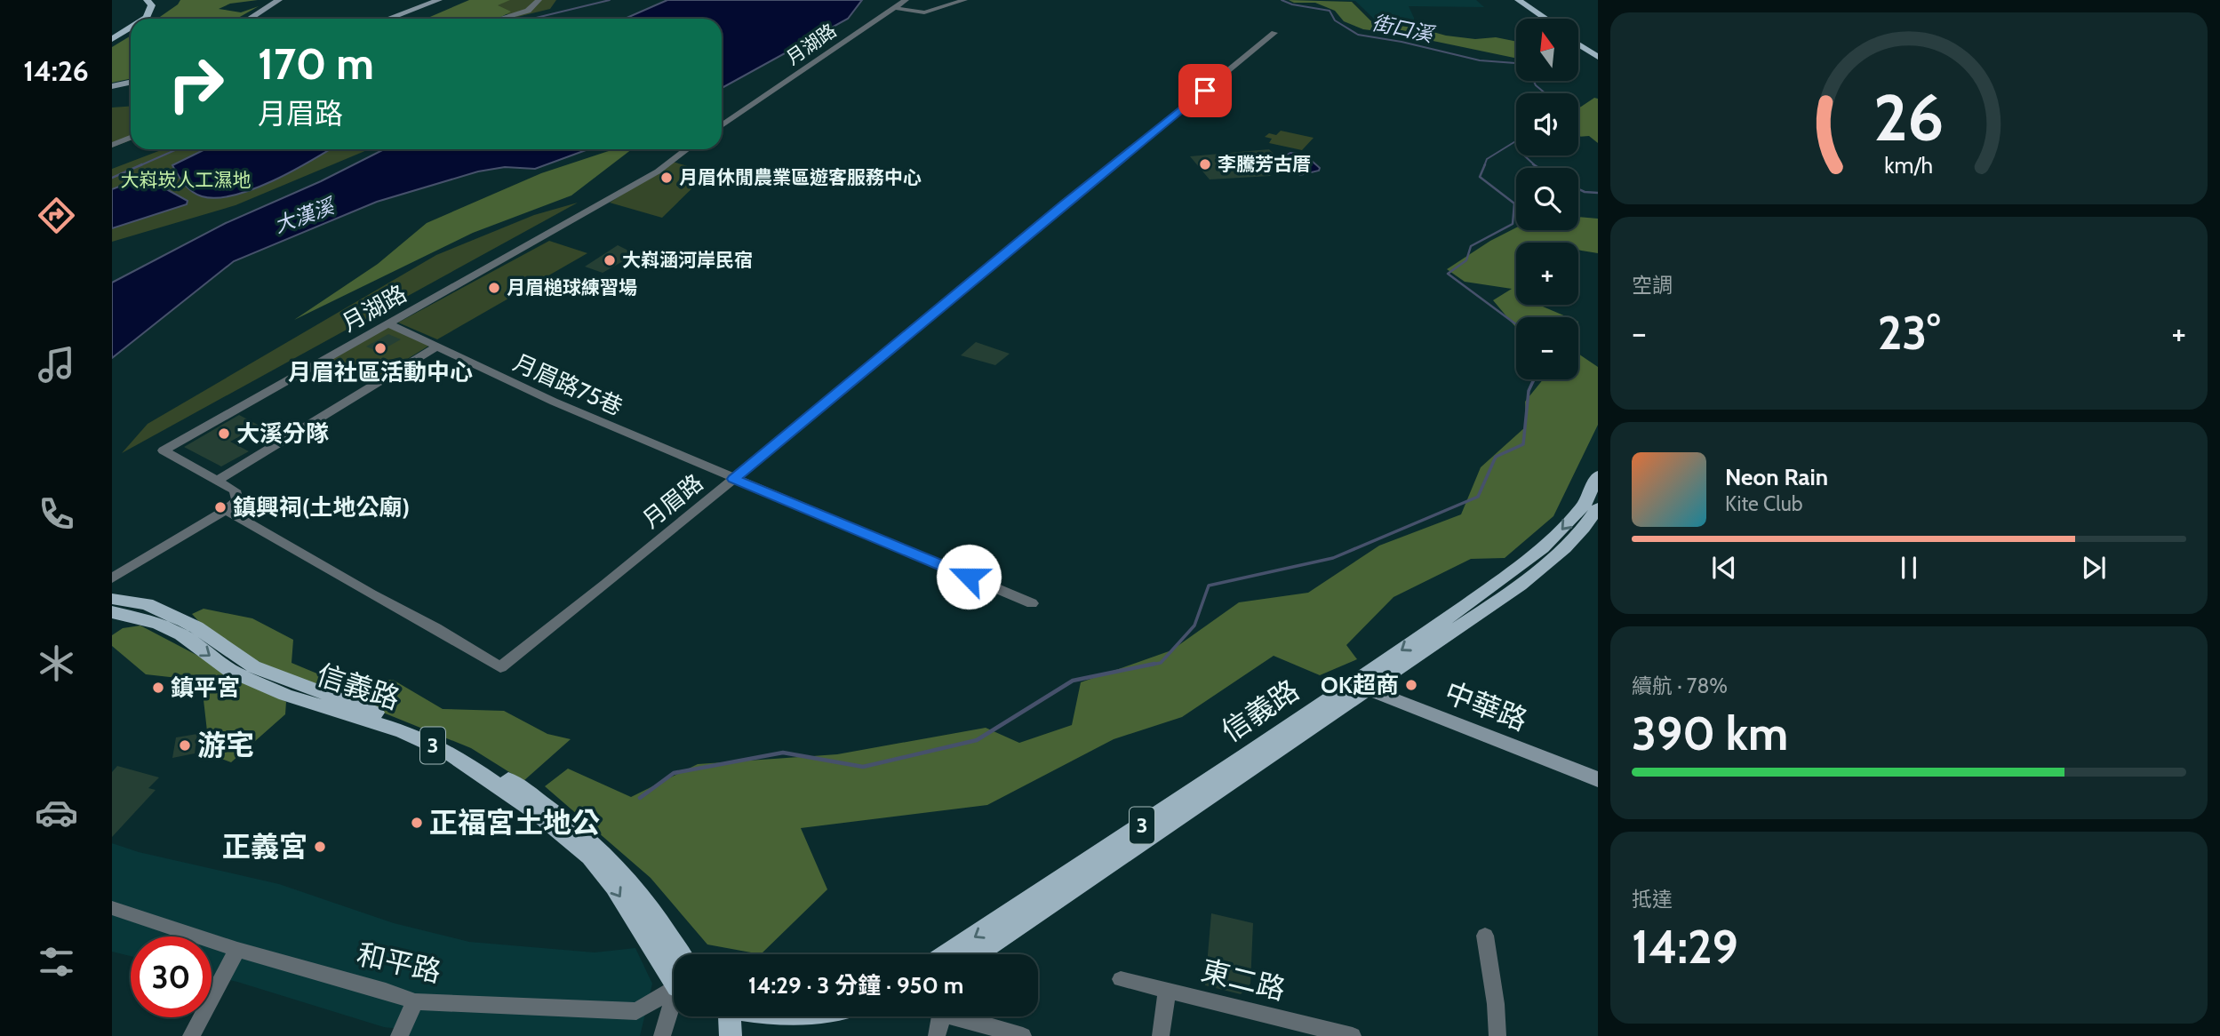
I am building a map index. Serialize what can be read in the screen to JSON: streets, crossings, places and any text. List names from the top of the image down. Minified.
{"streets":{"main road":["信義路","3"],"street":["月湖路","月眉路75巷","月眉路","中華路","和平路","東二路"]},"crossings":[["月湖路","月眉路75巷"],["月湖路","月眉路"],["月眉路75巷","月眉路"],["信義路","中華路"]],"water":["街口溪","大漢溪"],"parks":["大嵙崁人工濕地"],"places":["李騰芳古厝","月眉休閒農業區遊客服務中心","大嵙涵河岸民宿","月眉槌球練習場","月眉社區活動中心","大溪分隊","鎮興祠(土地公廟)","OK超商","鎮平宮","游宅","正福宮土地公","正義宮"],"north":"top","page":{"tabs":"14:26","map_buttons":["+","−"],"turn":["170 m","月眉路"],"tile":["空調",["續航 · 78%","390 km"],["抵達","14:29"]],"heat":["−","23°","+"],"song":["Neon Rain","Kite Club"],"limit":"30","trip":"14:29 · 3 分鐘 · 950 m","gauge":["26","km/h"]}}
